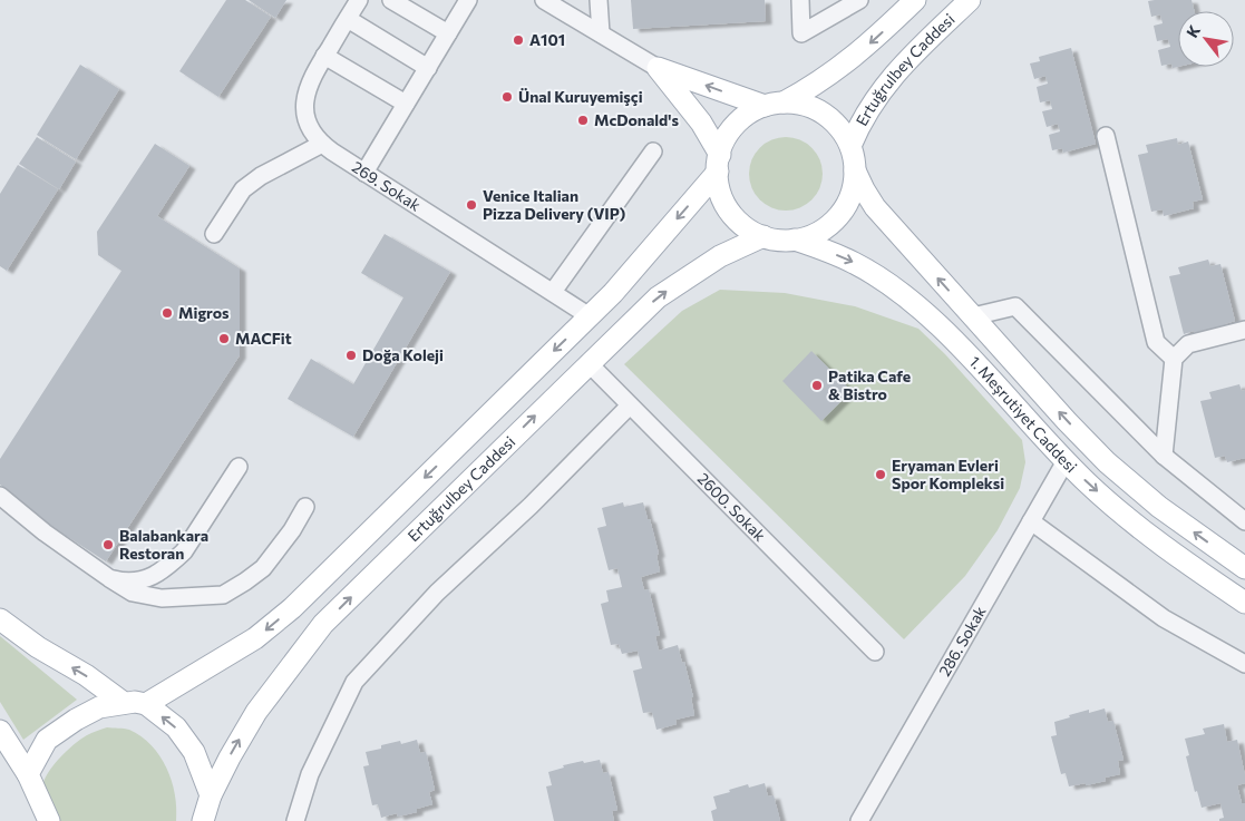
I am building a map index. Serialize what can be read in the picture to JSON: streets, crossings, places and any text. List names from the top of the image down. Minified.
{"streets":{"main road":["Ertuğrulbey Caddesi","1. Meşrutiyet Caddesi"],"street":["269. Sokak","2600. Sokak","286. Sokak"]},"crossings":[["Ertuğrulbey Caddesi","1. Meşrutiyet Caddesi"],["Ertuğrulbey Caddesi","2600. Sokak"],["1. Meşrutiyet Caddesi","286. Sokak"]],"places":["A101","Ünal Kuruyemişçi","McDonald's","Venice Italian Pizza Delivery (VIP)","Migros","MACFit","Doğa Koleji","Patika Cafe & Bistro","Eryaman Evleri Spor Kompleksi","Balabankara Restoran"],"north":"top left"}
